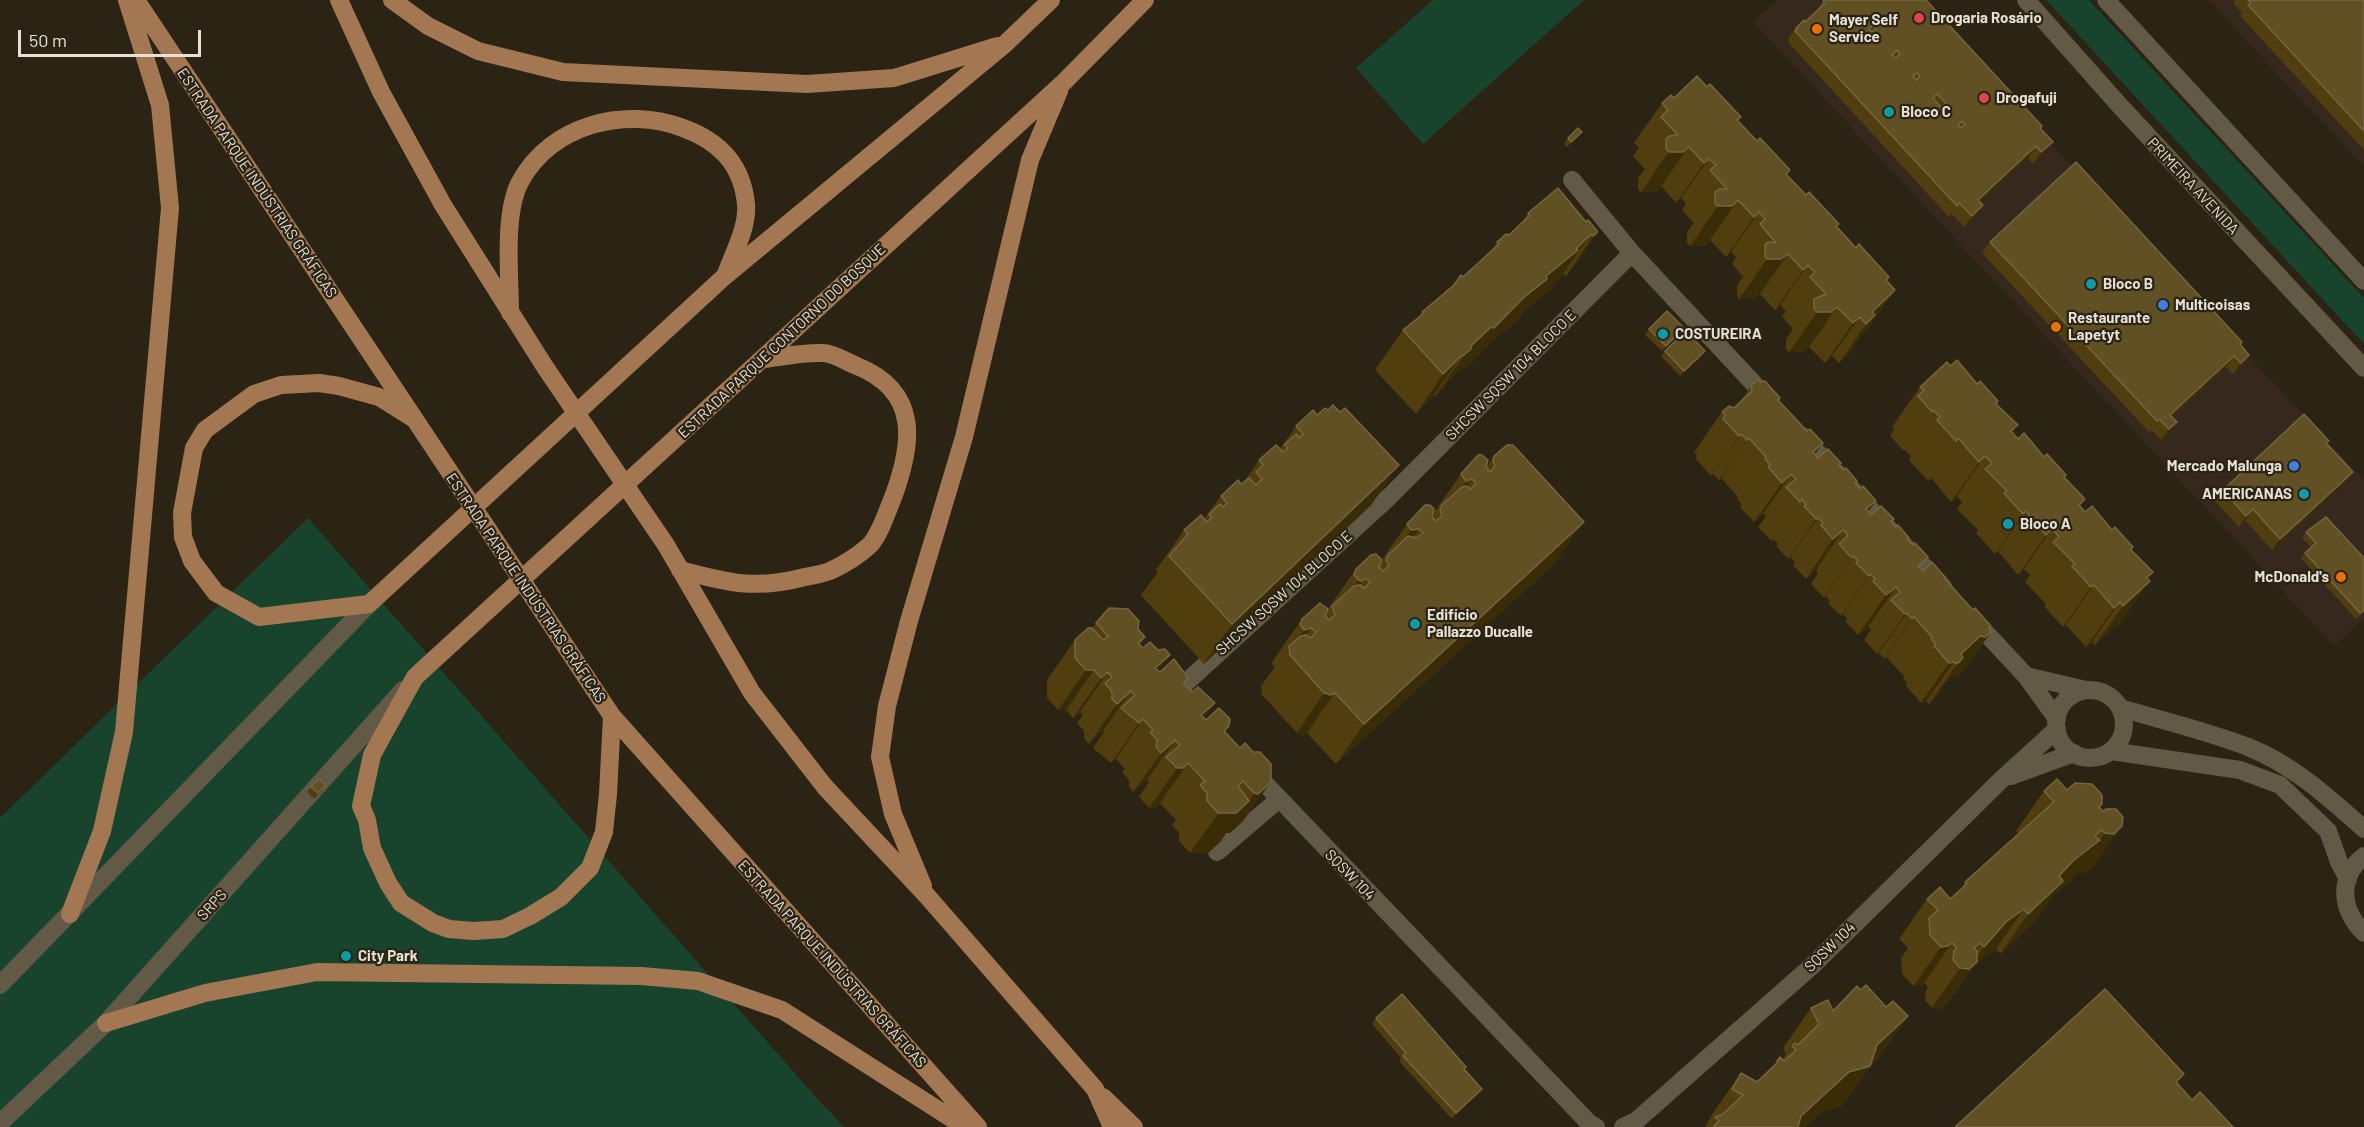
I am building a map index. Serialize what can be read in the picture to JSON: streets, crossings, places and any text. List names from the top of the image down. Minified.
{"streets":{"main road":["ESTRADA PARQUE INDÚSTRIAS GRÁFICAS","ESTRADA PARQUE CONTORNO DO BOSQUE"],"street":["PRIMEIRA AVENIDA","SHCSW SQSW 104 BLOCO E","SQSW 104","SRPS"]},"crossings":[["ESTRADA PARQUE INDÚSTRIAS GRÁFICAS","ESTRADA PARQUE CONTORNO DO BOSQUE"],["ESTRADA PARQUE CONTORNO DO BOSQUE","SRPS"]],"places":["Drogaria Rosário","Mayer Self Service","Drogafuji","Bloco C","Bloco B","Multicoisas","Restaurante Lapetyt","COSTUREIRA","Mercado Malunga","AMERICANAS","Bloco A","McDonald's","Edifício Pallazzo Ducalle","City Park"],"scale_bar":"50 m"}
